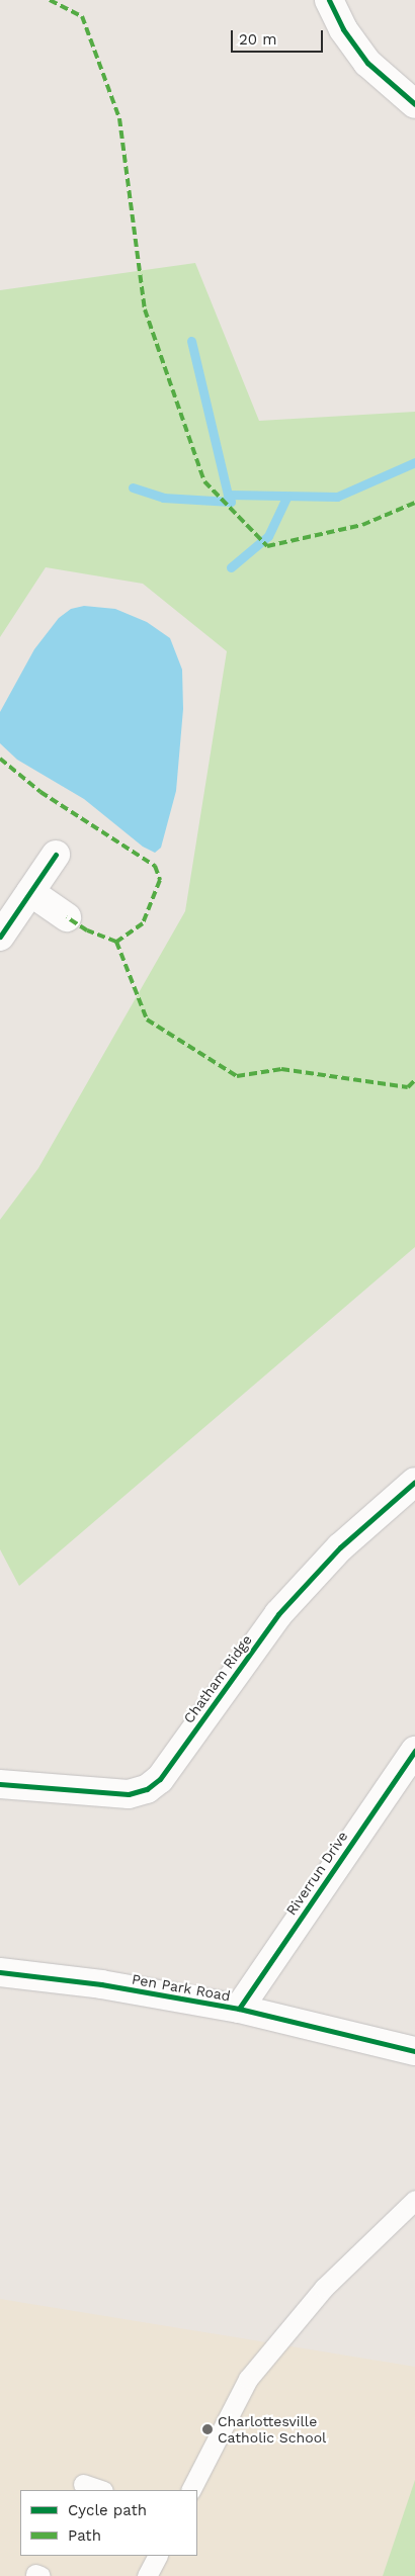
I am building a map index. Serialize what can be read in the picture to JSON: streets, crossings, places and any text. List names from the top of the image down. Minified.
{"streets":{"street":["Chatham Ridge","Riverrun Drive","Pen Park Road"]},"crossings":[["Riverrun Drive","Pen Park Road"]],"places":["Charlottesville Catholic School"],"legend":["Cycle path","Path"],"scale_bar":"20 m"}
